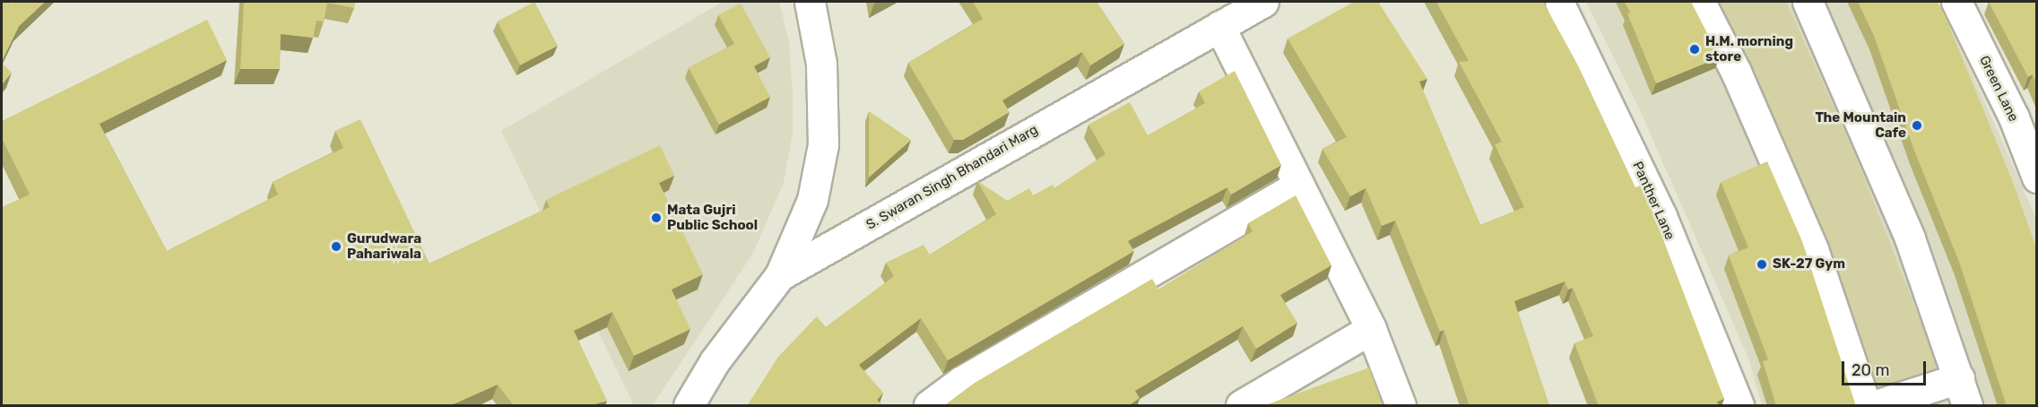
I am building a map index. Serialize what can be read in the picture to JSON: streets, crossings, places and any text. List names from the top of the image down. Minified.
{"streets":{"street":["Green Lane","S. Swaran Singh Bhandari Marg","Panther Lane"]},"places":["H.M. morning store","The Mountain Cafe","Mata Gujri Public School","Gurudwara Pahariwala","SK-27 Gym"],"scale_bar":"20 m"}
